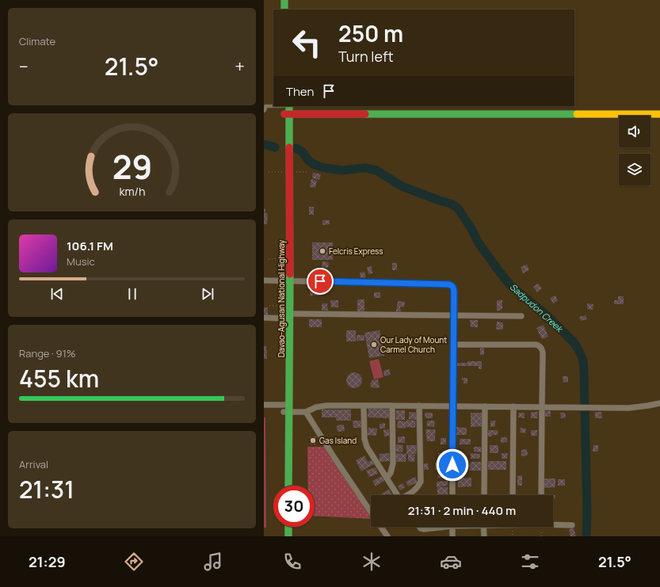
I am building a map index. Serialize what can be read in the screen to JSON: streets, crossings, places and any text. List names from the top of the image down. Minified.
{"streets":{"main road":["Davao-Agusan National Highway"]},"water":["Sadpudon Creek"],"places":["Felcris Express","Our Lady of Mount Carmel Church","Gas Island"],"page":{"tile":["Climate",["Range · 91%","455 km"],["Arrival","21:31"]],"turn":["250 m","Turn left"],"heat":["−","21.5°","+"],"then":"Then","song":["106.1 FM","Music"],"limit":"30","trip":"21:31 · 2 min · 440 m","tabs":["21:29","21.5°"],"gauge":["29","km/h"]}}
